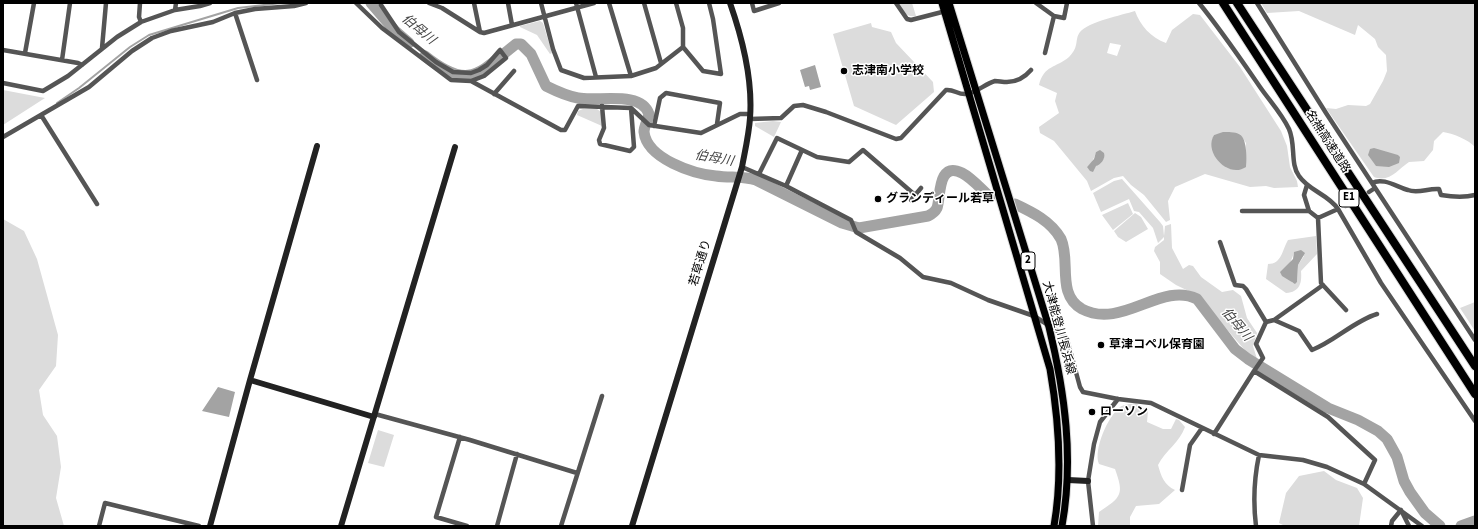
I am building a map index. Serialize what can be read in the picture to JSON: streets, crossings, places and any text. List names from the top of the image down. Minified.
{"streets":{"highway":["名神高速道路","E1"],"main road":["2","大津能登川長浜線"],"street":["若草通り"]},"water":["伯母川"],"places":["志津南小学校","グランディール若草","草津コペル保育園","ローソン"]}
